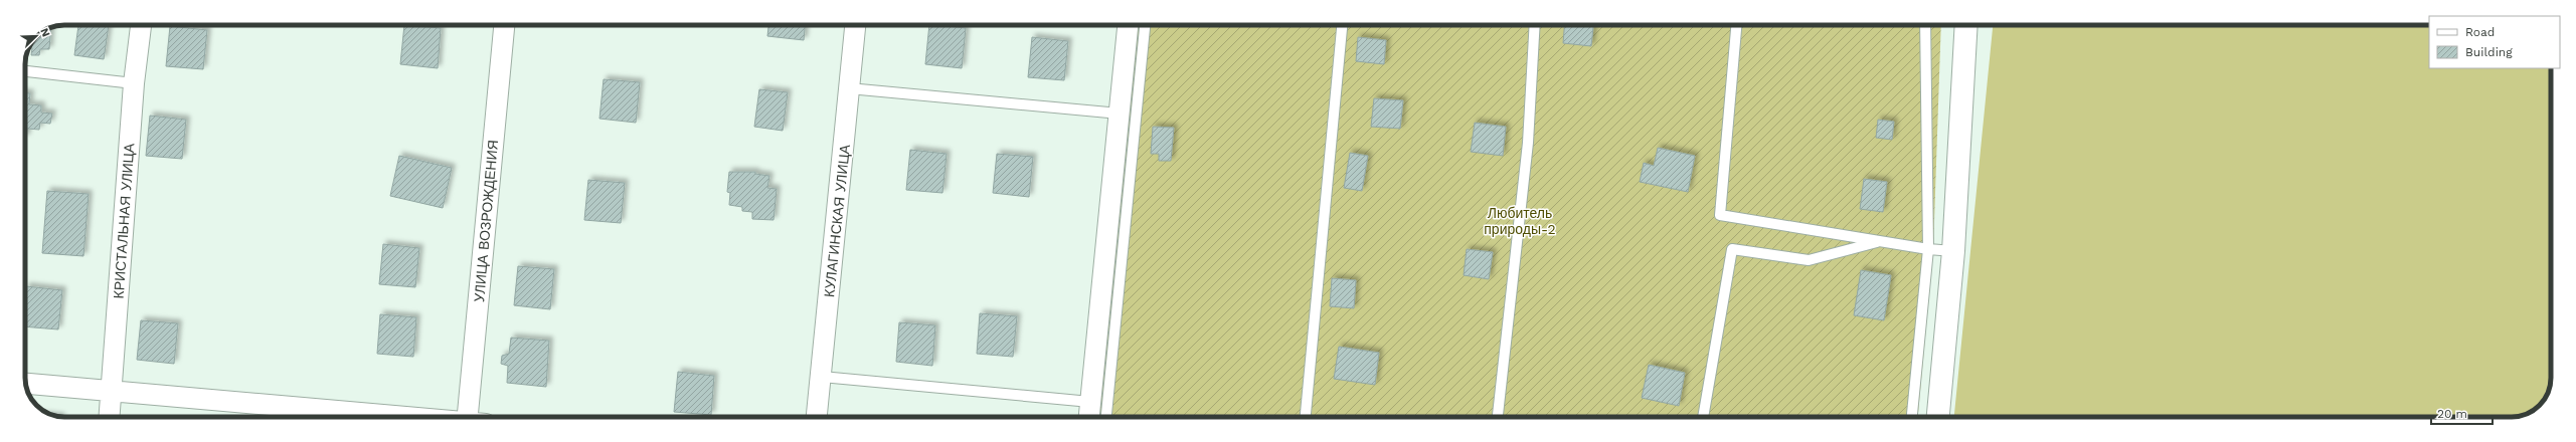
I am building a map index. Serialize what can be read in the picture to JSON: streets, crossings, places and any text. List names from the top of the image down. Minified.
{"streets":{"street":["КРИСТАЛЬНАЯ УЛИЦА","УЛИЦА ВОЗРОЖДЕНИЯ","КУЛАГИНСКАЯ УЛИЦА"]},"parks":["Любитель природы-2"],"legend":["Road","Building"],"scale_bar":"20 m","north":"top right"}
